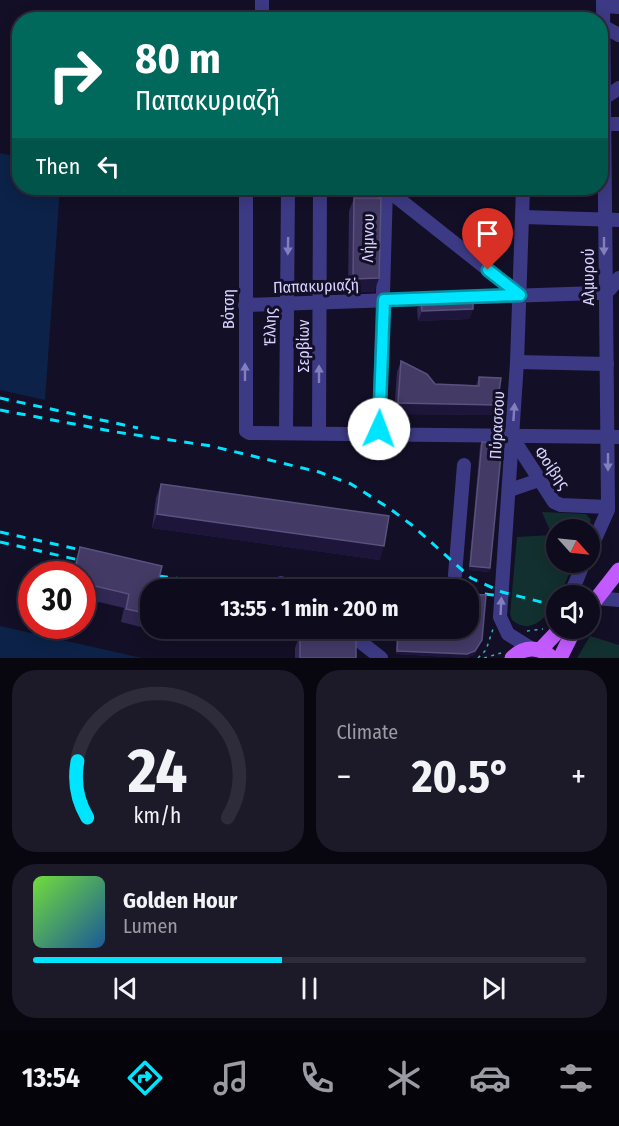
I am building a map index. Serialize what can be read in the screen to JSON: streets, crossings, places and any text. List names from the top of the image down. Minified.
{"streets":{"street":["Λήμνου","Αλμυρού","Παπακυριαζή","Βότση","Έλλης","Σερβίων","Πύρασσου","Φοίβης"]},"crossings":[["Λήμνου","Παπακυριαζή"],["Αλμυρού","Παπακυριαζή"],["Αλμυρού","Φοίβης"],["Παπακυριαζή","Βότση"],["Παπακυριαζή","Έλλης"],["Παπακυριαζή","Σερβίων"],["Παπακυριαζή","Πύρασσου"],["Βότση","Έλλης"],["Πύρασσου","Φοίβης"]],"one_way":["Αλμυρού","Βότση","Έλλης","Σερβίων"],"north":"bottom right","page":{"turn":["80 m","Παπακυριαζή"],"then":"Then","limit":"30","trip":"13:55 · 1 min · 200 m","tile":"Climate","heat":["−","20.5°","+"],"song":["Golden Hour","Lumen"],"tabs":"13:54","gauge":["24","km/h"]}}
